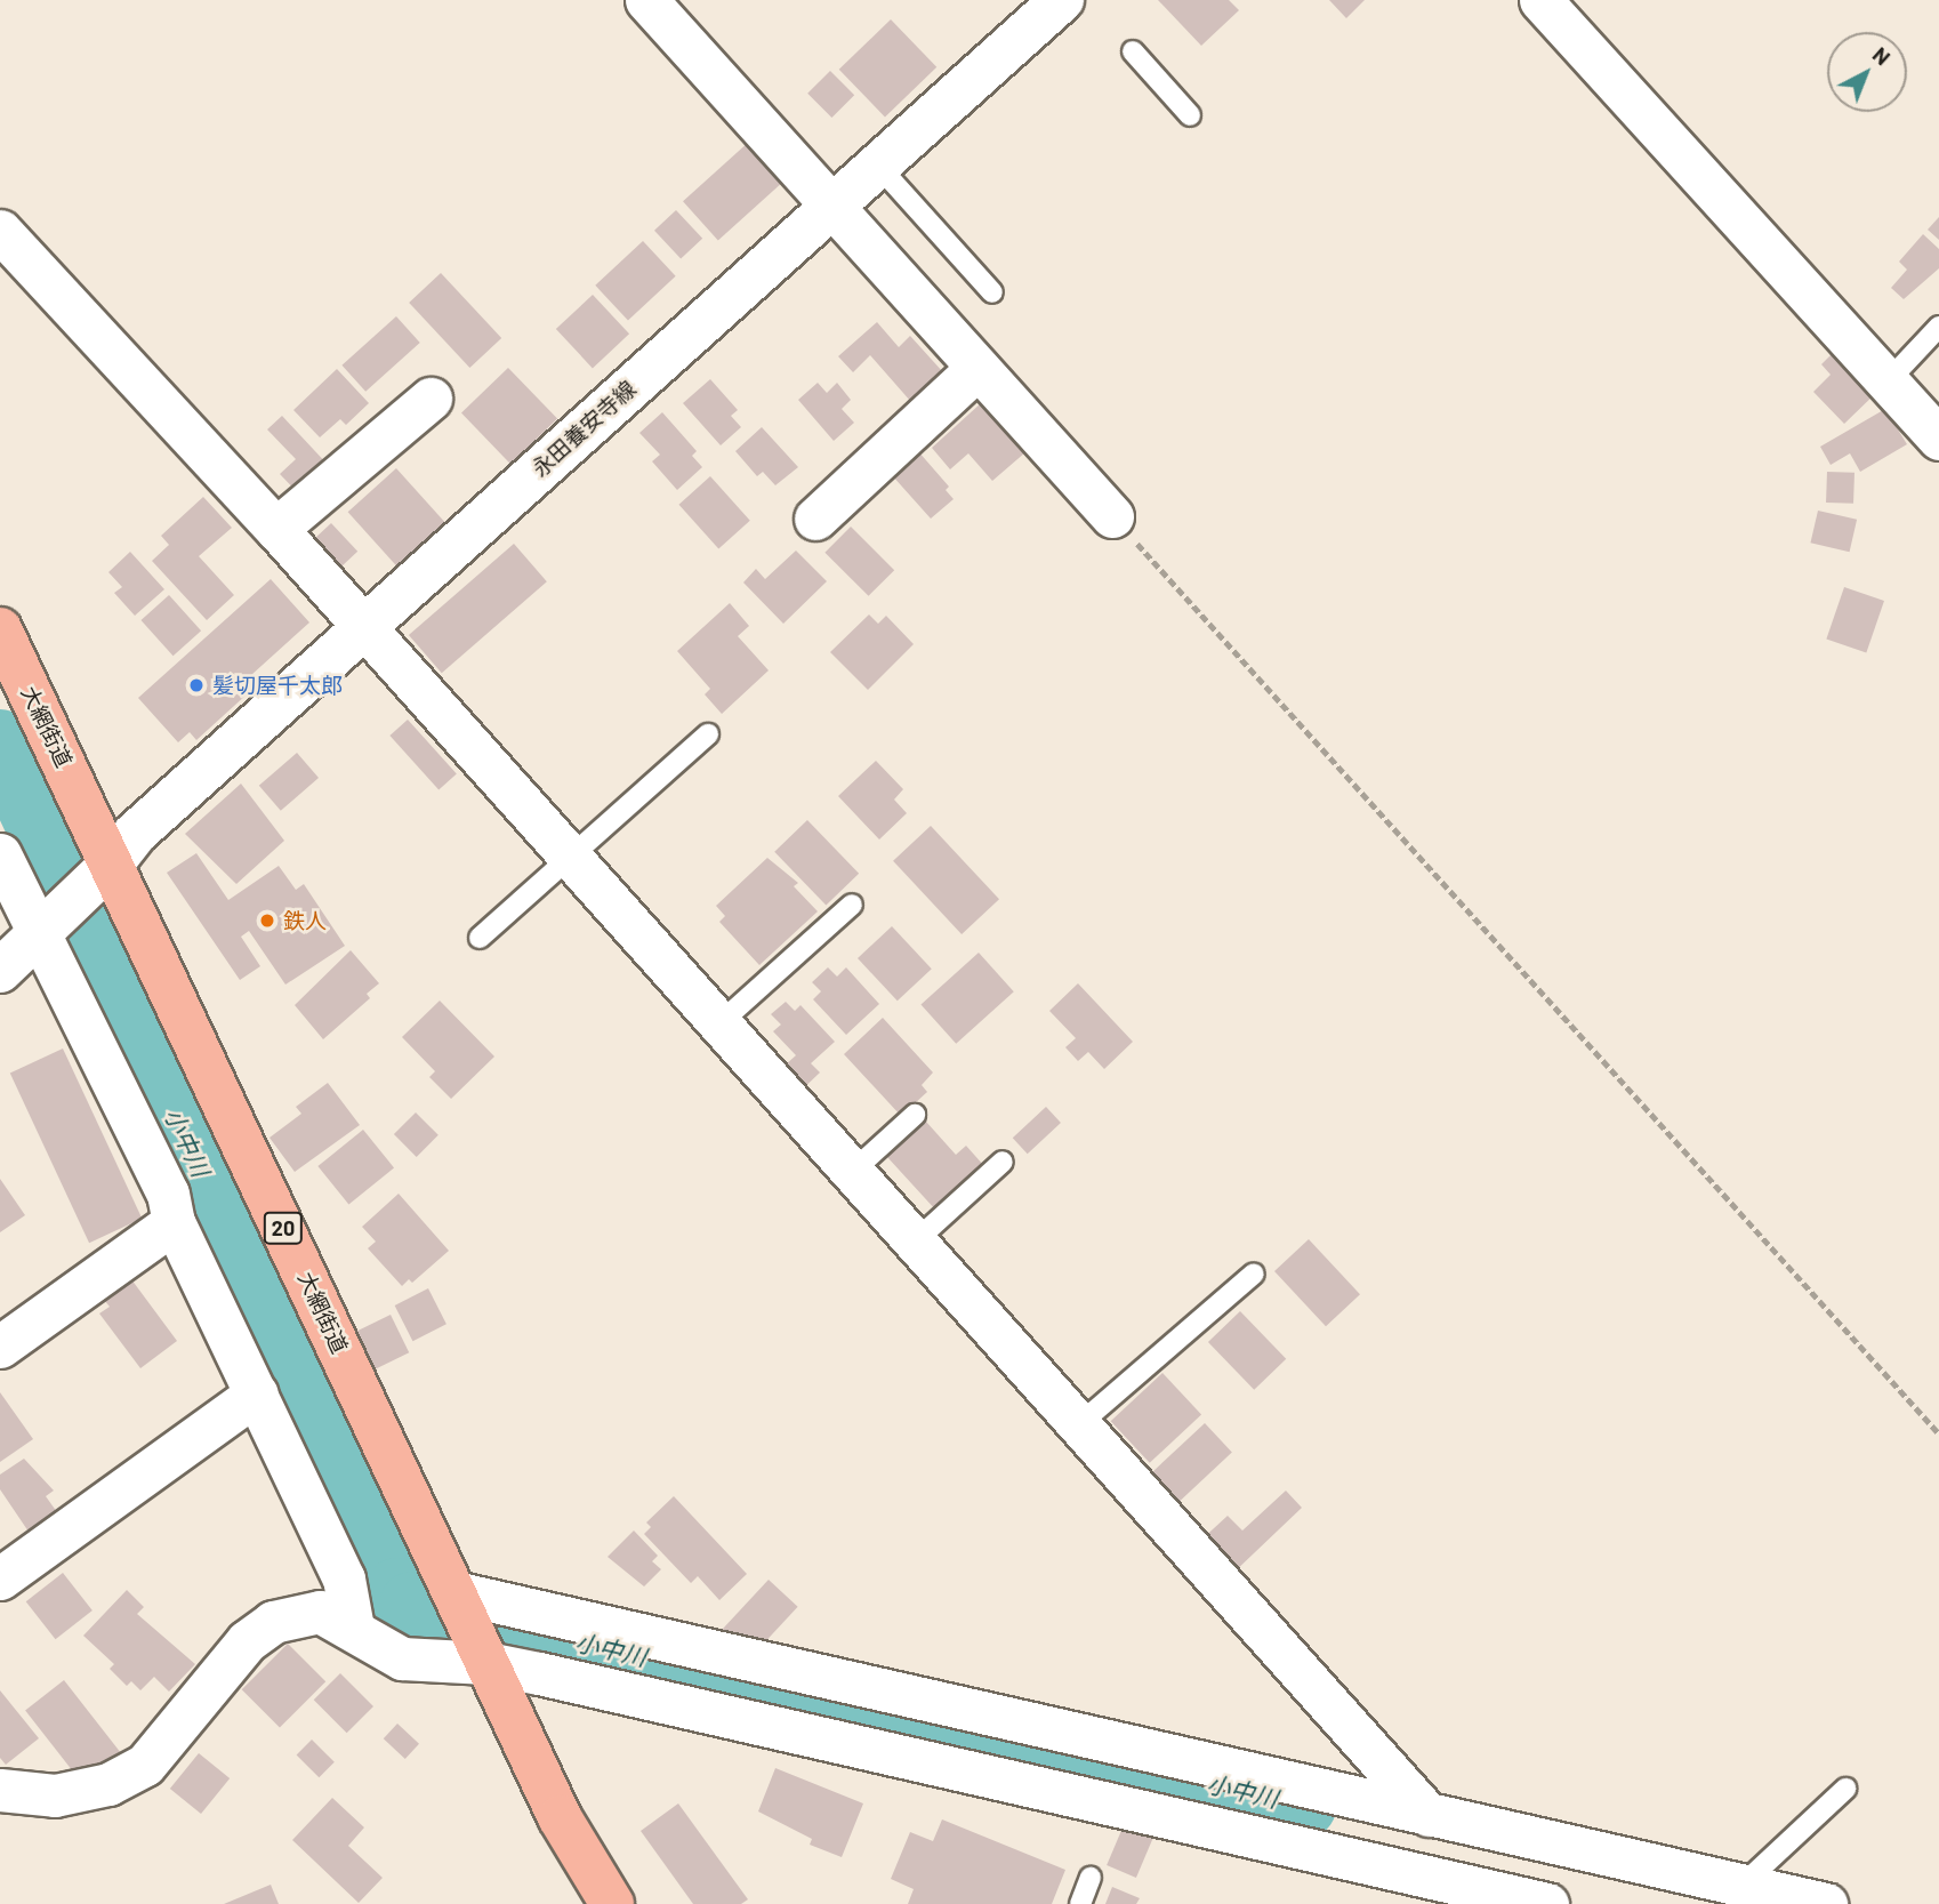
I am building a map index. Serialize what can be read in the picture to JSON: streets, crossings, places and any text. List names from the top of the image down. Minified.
{"streets":{"main road":["大網街道","20"],"street":["永田養安寺線"]},"crossings":[["永田養安寺線","大網街道"]],"water":["小中川"],"places":["髪切屋千太郎","鉄人"],"north":"top right"}
